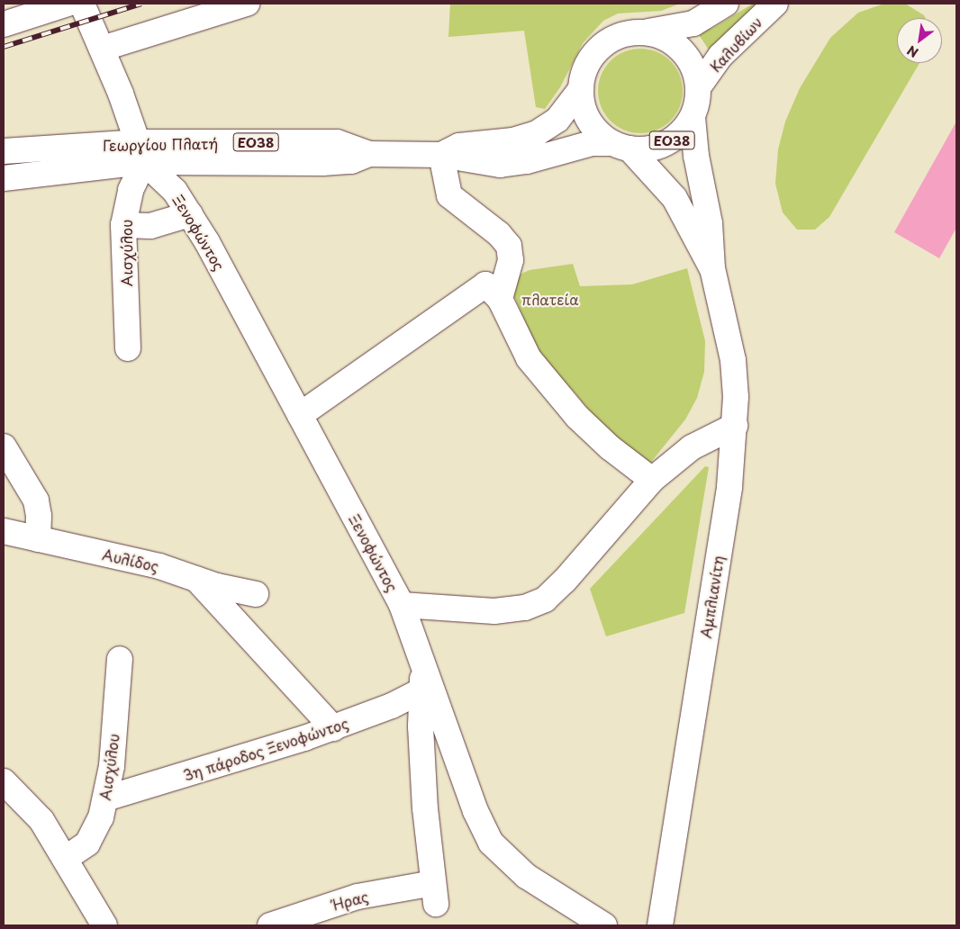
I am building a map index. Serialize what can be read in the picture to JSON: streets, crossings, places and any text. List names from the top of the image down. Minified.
{"streets":{"street":["Καλυβίων","ΕΟ38","Γεωργίου Πλατή","Ξενοφώντος","Αισχύλου","Αυλίδος","Αμπλιανίτη","3η πάροδος Ξενοφώντος","Ήρας"]},"crossings":[["Καλυβίων","ΕΟ38"],["Καλυβίων","Γεωργίου Πλατή"],["Καλυβίων","Αμπλιανίτη"],["ΕΟ38","Γεωργίου Πλατή"],["ΕΟ38","Αμπλιανίτη"],["Γεωργίου Πλατή","Ξενοφώντος"],["Γεωργίου Πλατή","Αισχύλου"],["Γεωργίου Πλατή","Αμπλιανίτη"],["Ξενοφώντος","Αισχύλου"],["Αισχύλου","3η πάροδος Ξενοφώντος"],["3η πάροδος Ξενοφώντος","Ήρας"]],"parks":["πλατεία"],"north":"bottom left"}
